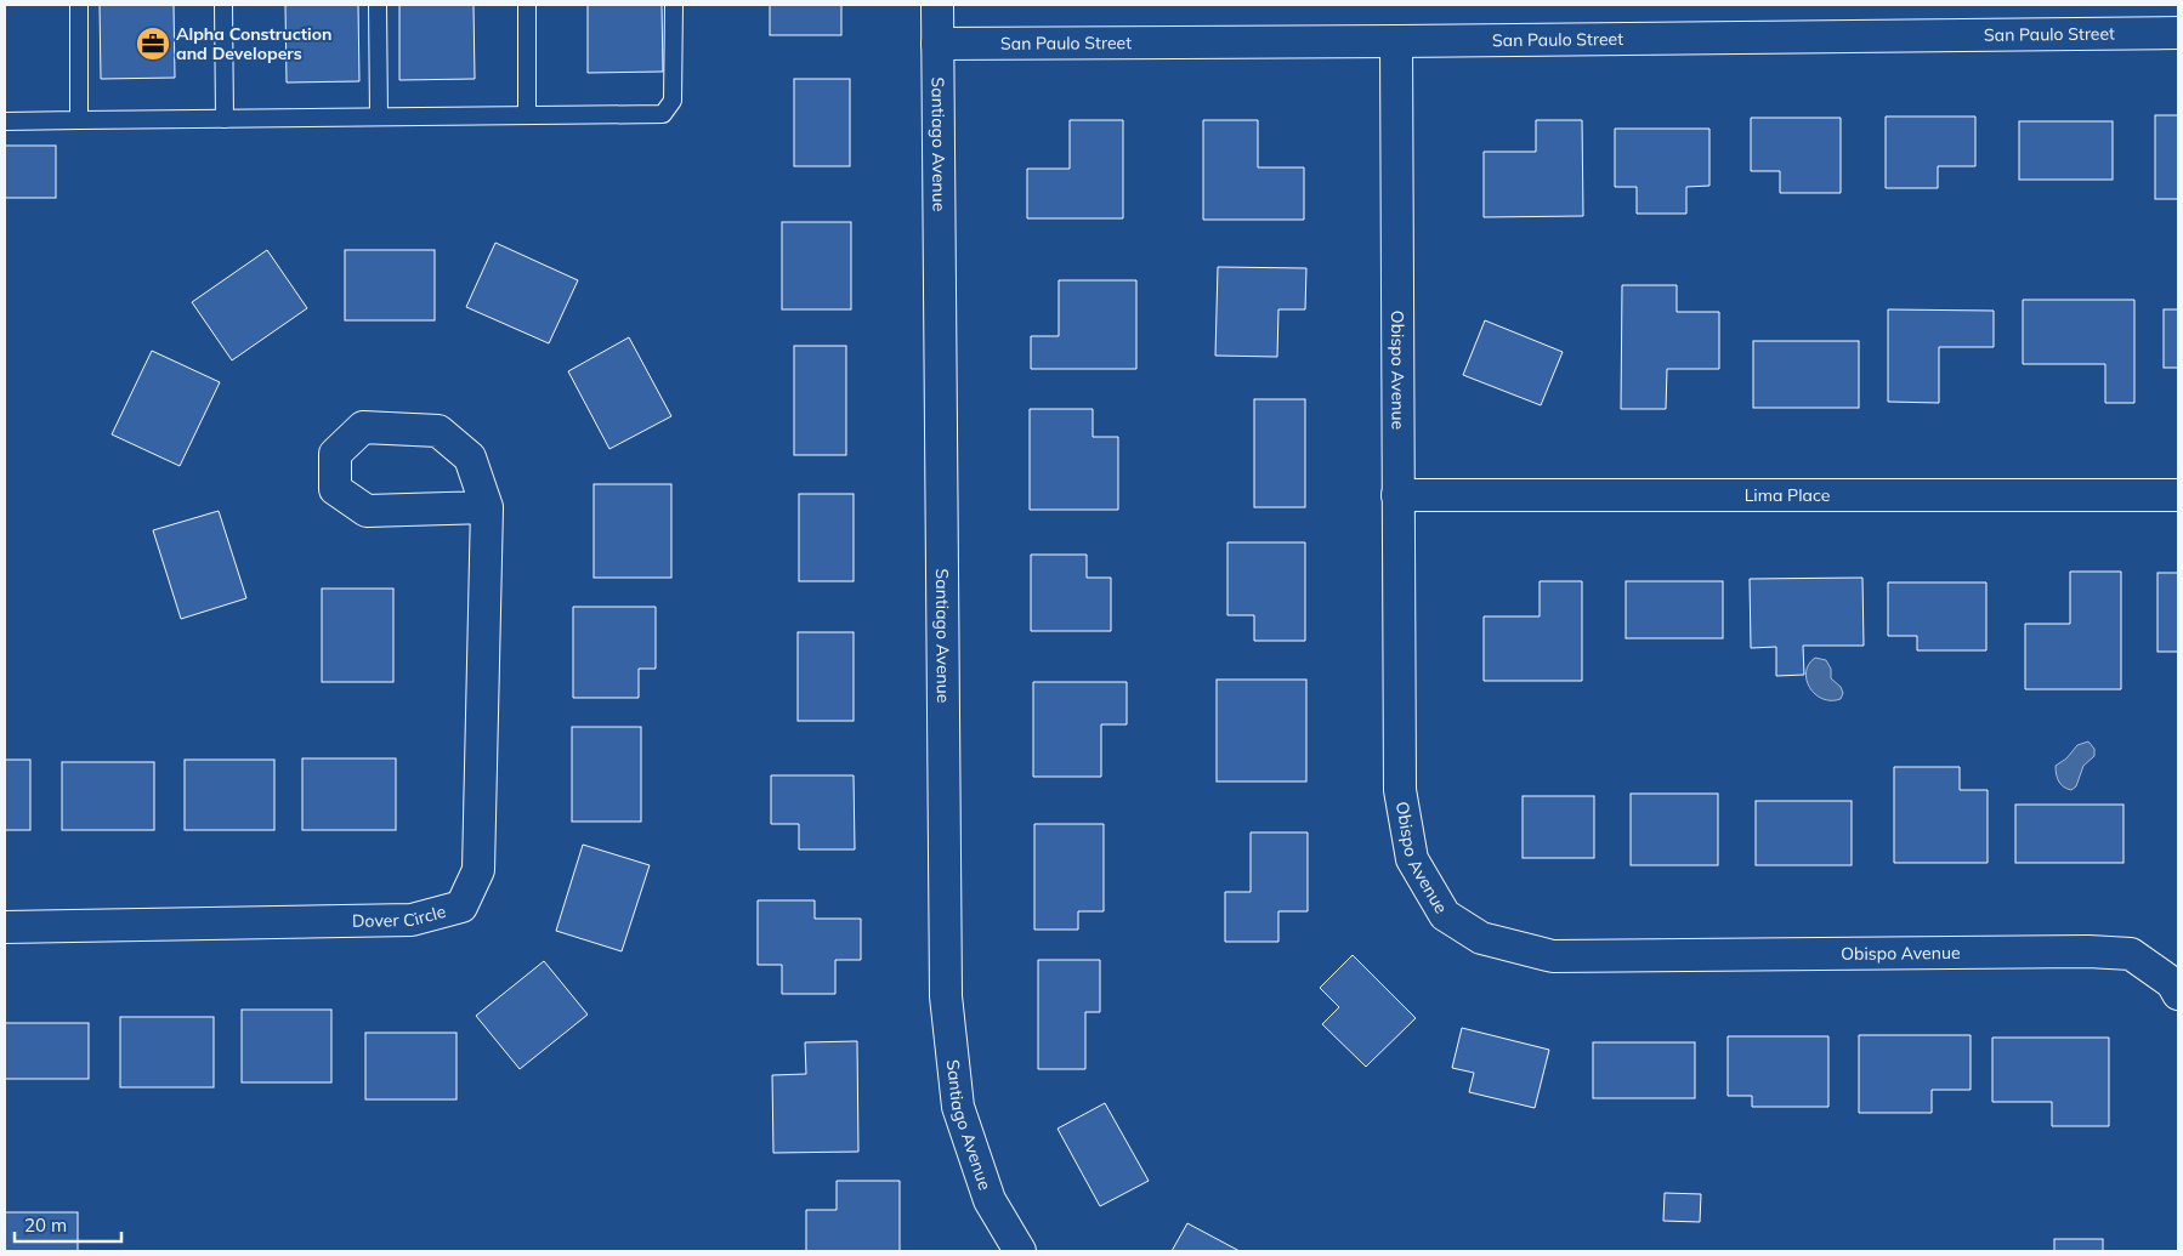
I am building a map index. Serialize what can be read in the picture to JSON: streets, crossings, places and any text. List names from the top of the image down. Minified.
{"streets":{"street":["San Paulo Street","Santiago Avenue","Obispo Avenue","Lima Place","Dover Circle"]},"crossings":[["San Paulo Street","Santiago Avenue"],["San Paulo Street","Obispo Avenue"],["Obispo Avenue","Lima Place"]],"places":{"office":["Alpha Construction and Developers"]},"scale_bar":"20 m"}
